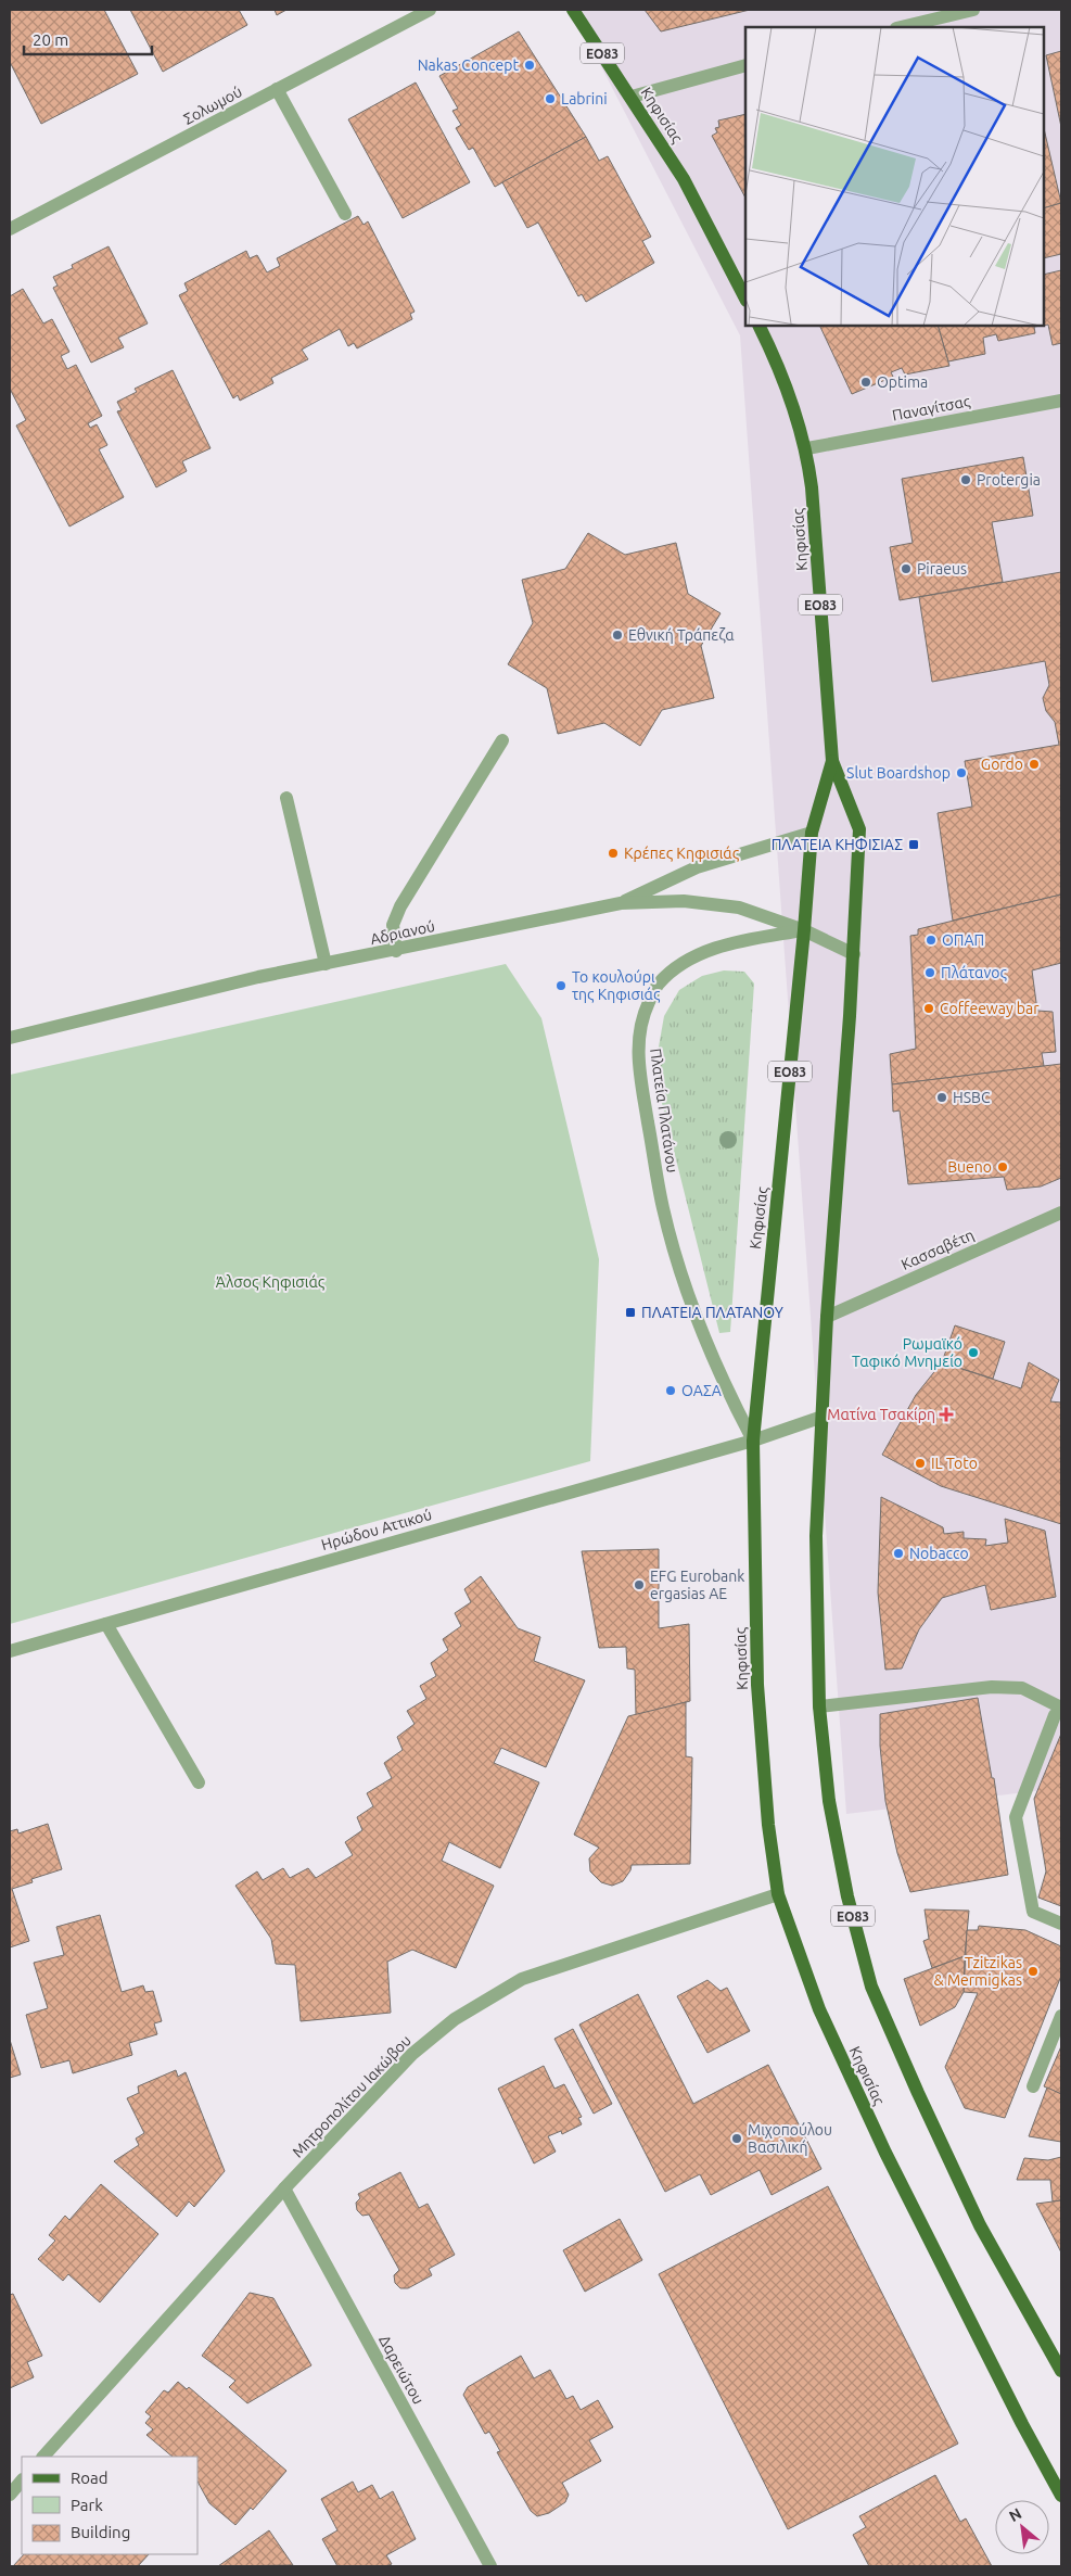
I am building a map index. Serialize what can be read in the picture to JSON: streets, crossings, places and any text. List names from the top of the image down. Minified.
{"streets":{"main road":["ΕΟ83","Κηφισίας"],"street":["Σολωμού","Παναγίτσας","Αδριανού","Πλατεία Πλατάνου","Κασσαβέτη","Ηρώδου Αττικού","Μητροπολίτου Ιακώβου","Δαρειώτου"]},"crossings":[["Κηφισίας","Παναγίτσας"],["Κηφισίας","Αδριανού"],["Κηφισίας","Πλατεία Πλατάνου"],["Κηφισίας","Κασσαβέτη"],["Κηφισίας","Ηρώδου Αττικού"],["Κηφισίας","Μητροπολίτου Ιακώβου"],["Αδριανού","Πλατεία Πλατάνου"],["Πλατεία Πλατάνου","Ηρώδου Αττικού"],["Μητροπολίτου Ιακώβου","Δαρειώτου"]],"parks":["Άλσος Κηφισιάς"],"places":{"other":["Nakas Concept","Labrini","Optima","Protergia","Piraeus","Εθνική Τράπεζα","Gordo","Slut Boardshop","Κρέπες Κηφισιάς","ΟΠΑΠ","Πλάτανος","Το κουλούρι της Κηφισιάς","Coffeeway bar","HSBC","Bueno","Ρωμαϊκό Ταφικό Μνημείο","ΟΑΣΑ","IL Toto","Nobacco","EFG Eurobank ergasias AE","Tzitzikas & Mermigkas","Μιχοπούλου Βασιλική"],"transit":["ΠΛΑΤΕΙΑ ΚΗΦΙΣΙΑΣ","ΠΛΑΤΕΙΑ ΠΛΑΤΑΝΟΥ"],"health":["Ματίνα Τσακίρη"]},"legend":["Road","Park","Building"],"scale_bar":"20 m","north":"top left"}
